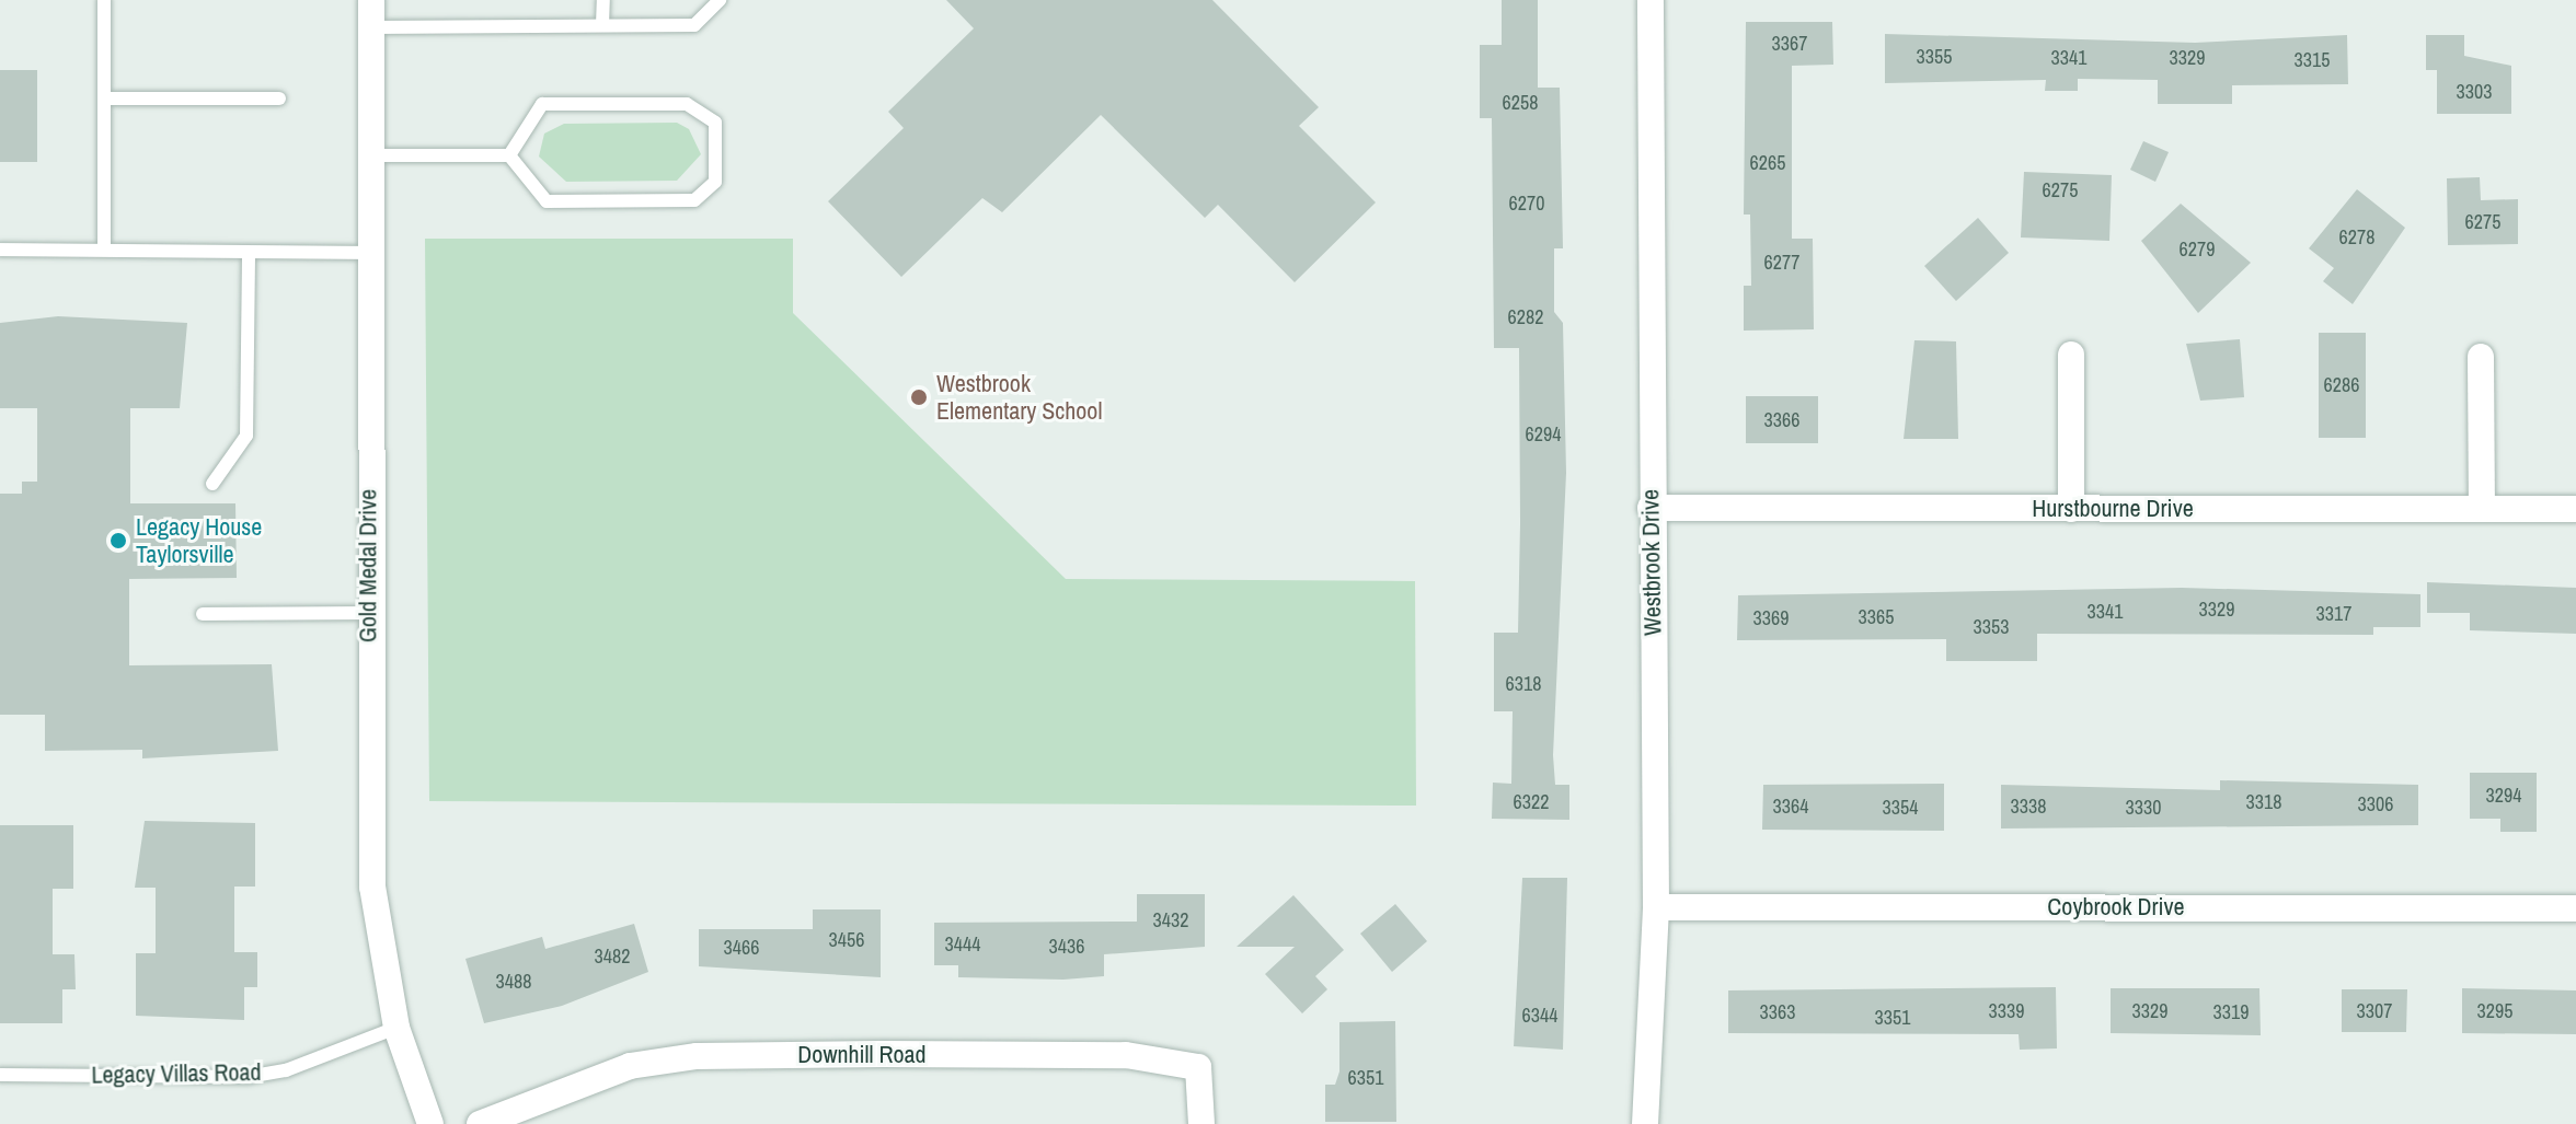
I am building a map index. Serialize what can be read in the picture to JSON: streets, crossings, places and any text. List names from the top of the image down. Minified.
{"streets":{"street":["Hurstbourne Drive","Westbrook Drive","Gold Medal Drive","Coybrook Drive","Downhill Road"],"lane":["Legacy Villas Road"]},"crossings":[["Hurstbourne Drive","Westbrook Drive"],["Westbrook Drive","Coybrook Drive"],["Gold Medal Drive","Legacy Villas Road"]],"places":["Westbrook Elementary School","Legacy House Taylorsville"],"house_numbers":["3367","3355","3341","3329","3315","3303","6258","6265","6275","6270","6275","6278","6279","6277","6282","6286","3366","6294","3329","3341","3317","3365","3369","3353","6318","3294","6322","3318","3306","3364","3338","3354","3330","3432","3456","3444","3436","3466","3482","3488","3339","3329","3307","3295","3363","3319","6344","3351","6351"]}
